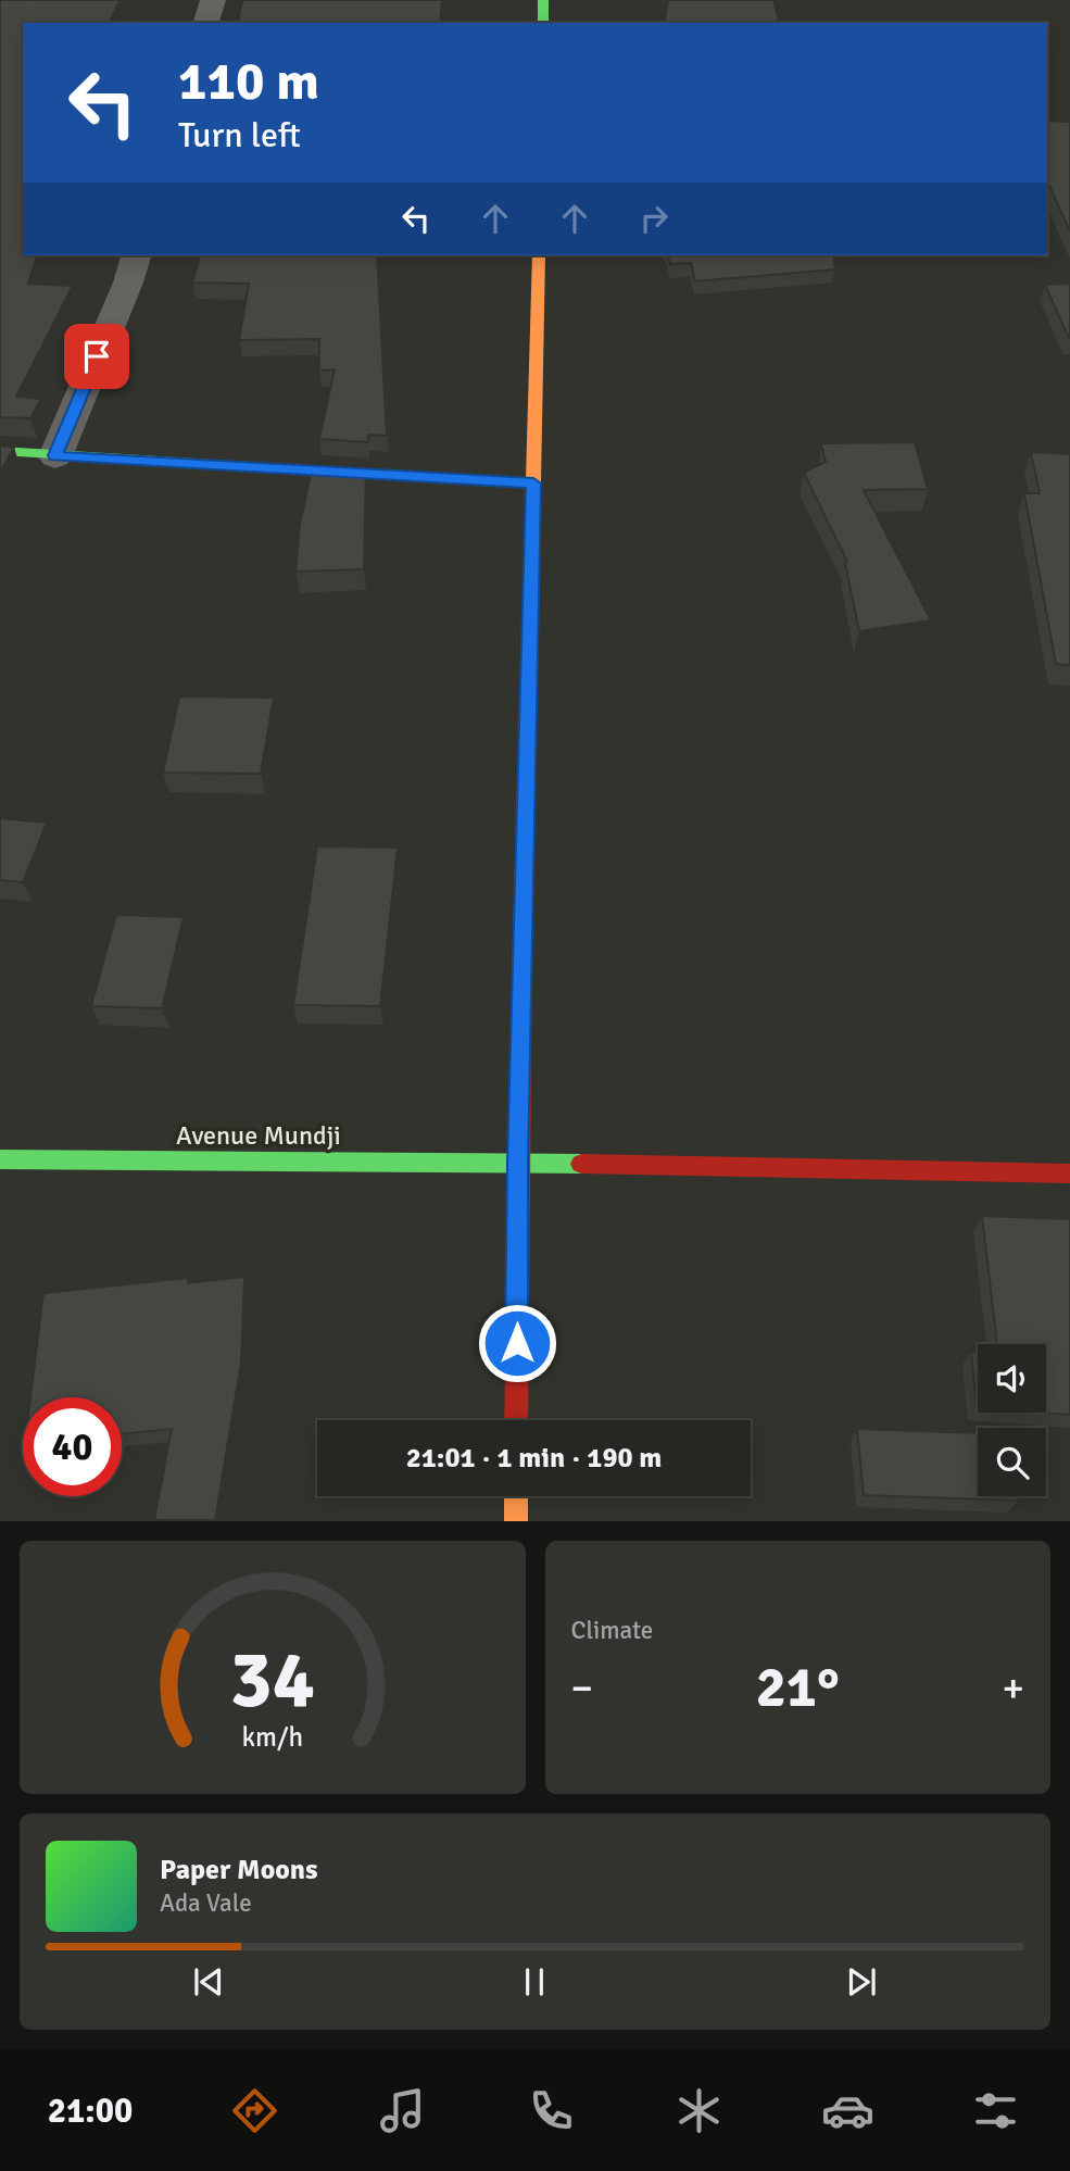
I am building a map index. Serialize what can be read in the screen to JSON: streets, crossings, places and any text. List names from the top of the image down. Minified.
{"streets":{"street":["Avenue Mundji"]},"page":{"turn":["110 m","Turn left"],"limit":"40","trip":"21:01 · 1 min · 190 m","tile":"Climate","heat":["−","21°","+"],"song":["Paper Moons","Ada Vale"],"tabs":"21:00","gauge":["34","km/h"]}}
